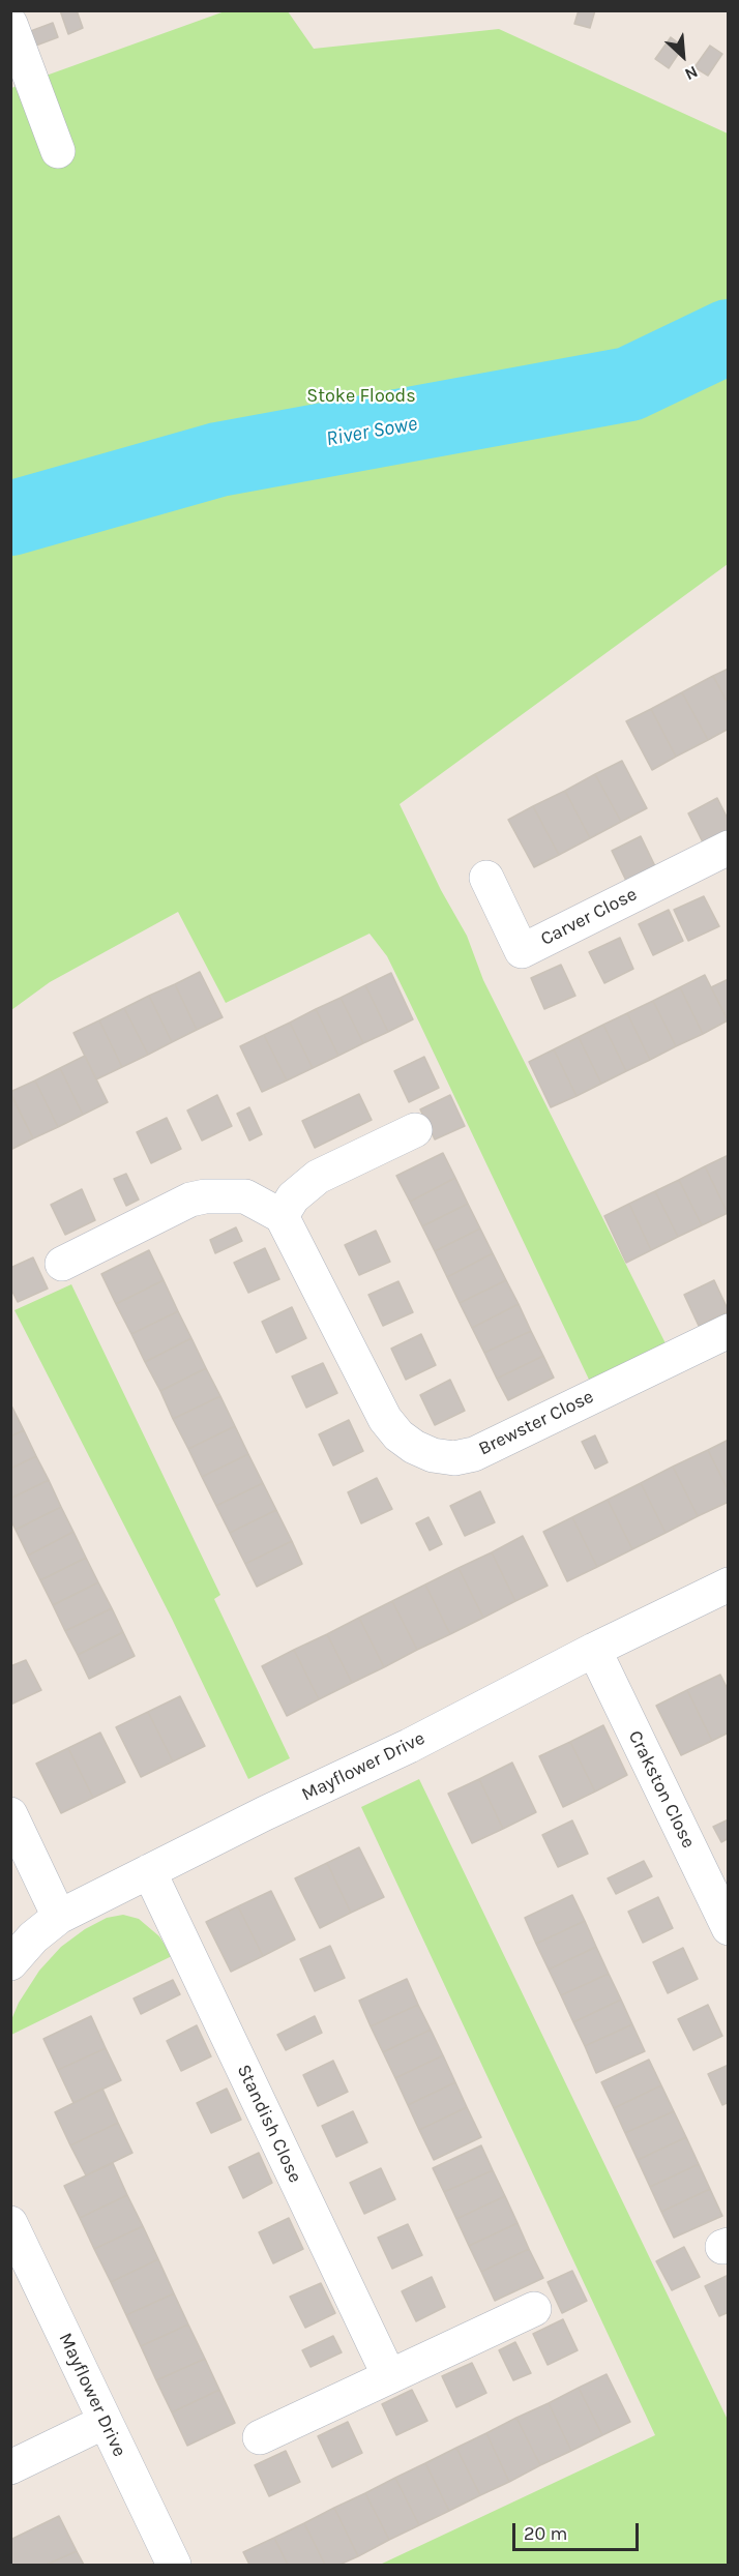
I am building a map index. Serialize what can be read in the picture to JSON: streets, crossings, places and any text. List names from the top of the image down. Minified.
{"streets":{"street":["Carver Close","Brewster Close","Mayflower Drive","Crakston Close","Standish Close"]},"crossings":[["Mayflower Drive","Crakston Close"],["Mayflower Drive","Standish Close"]],"water":["River Sowe"],"parks":["Stoke Floods"],"scale_bar":"20 m","north":"bottom right"}
